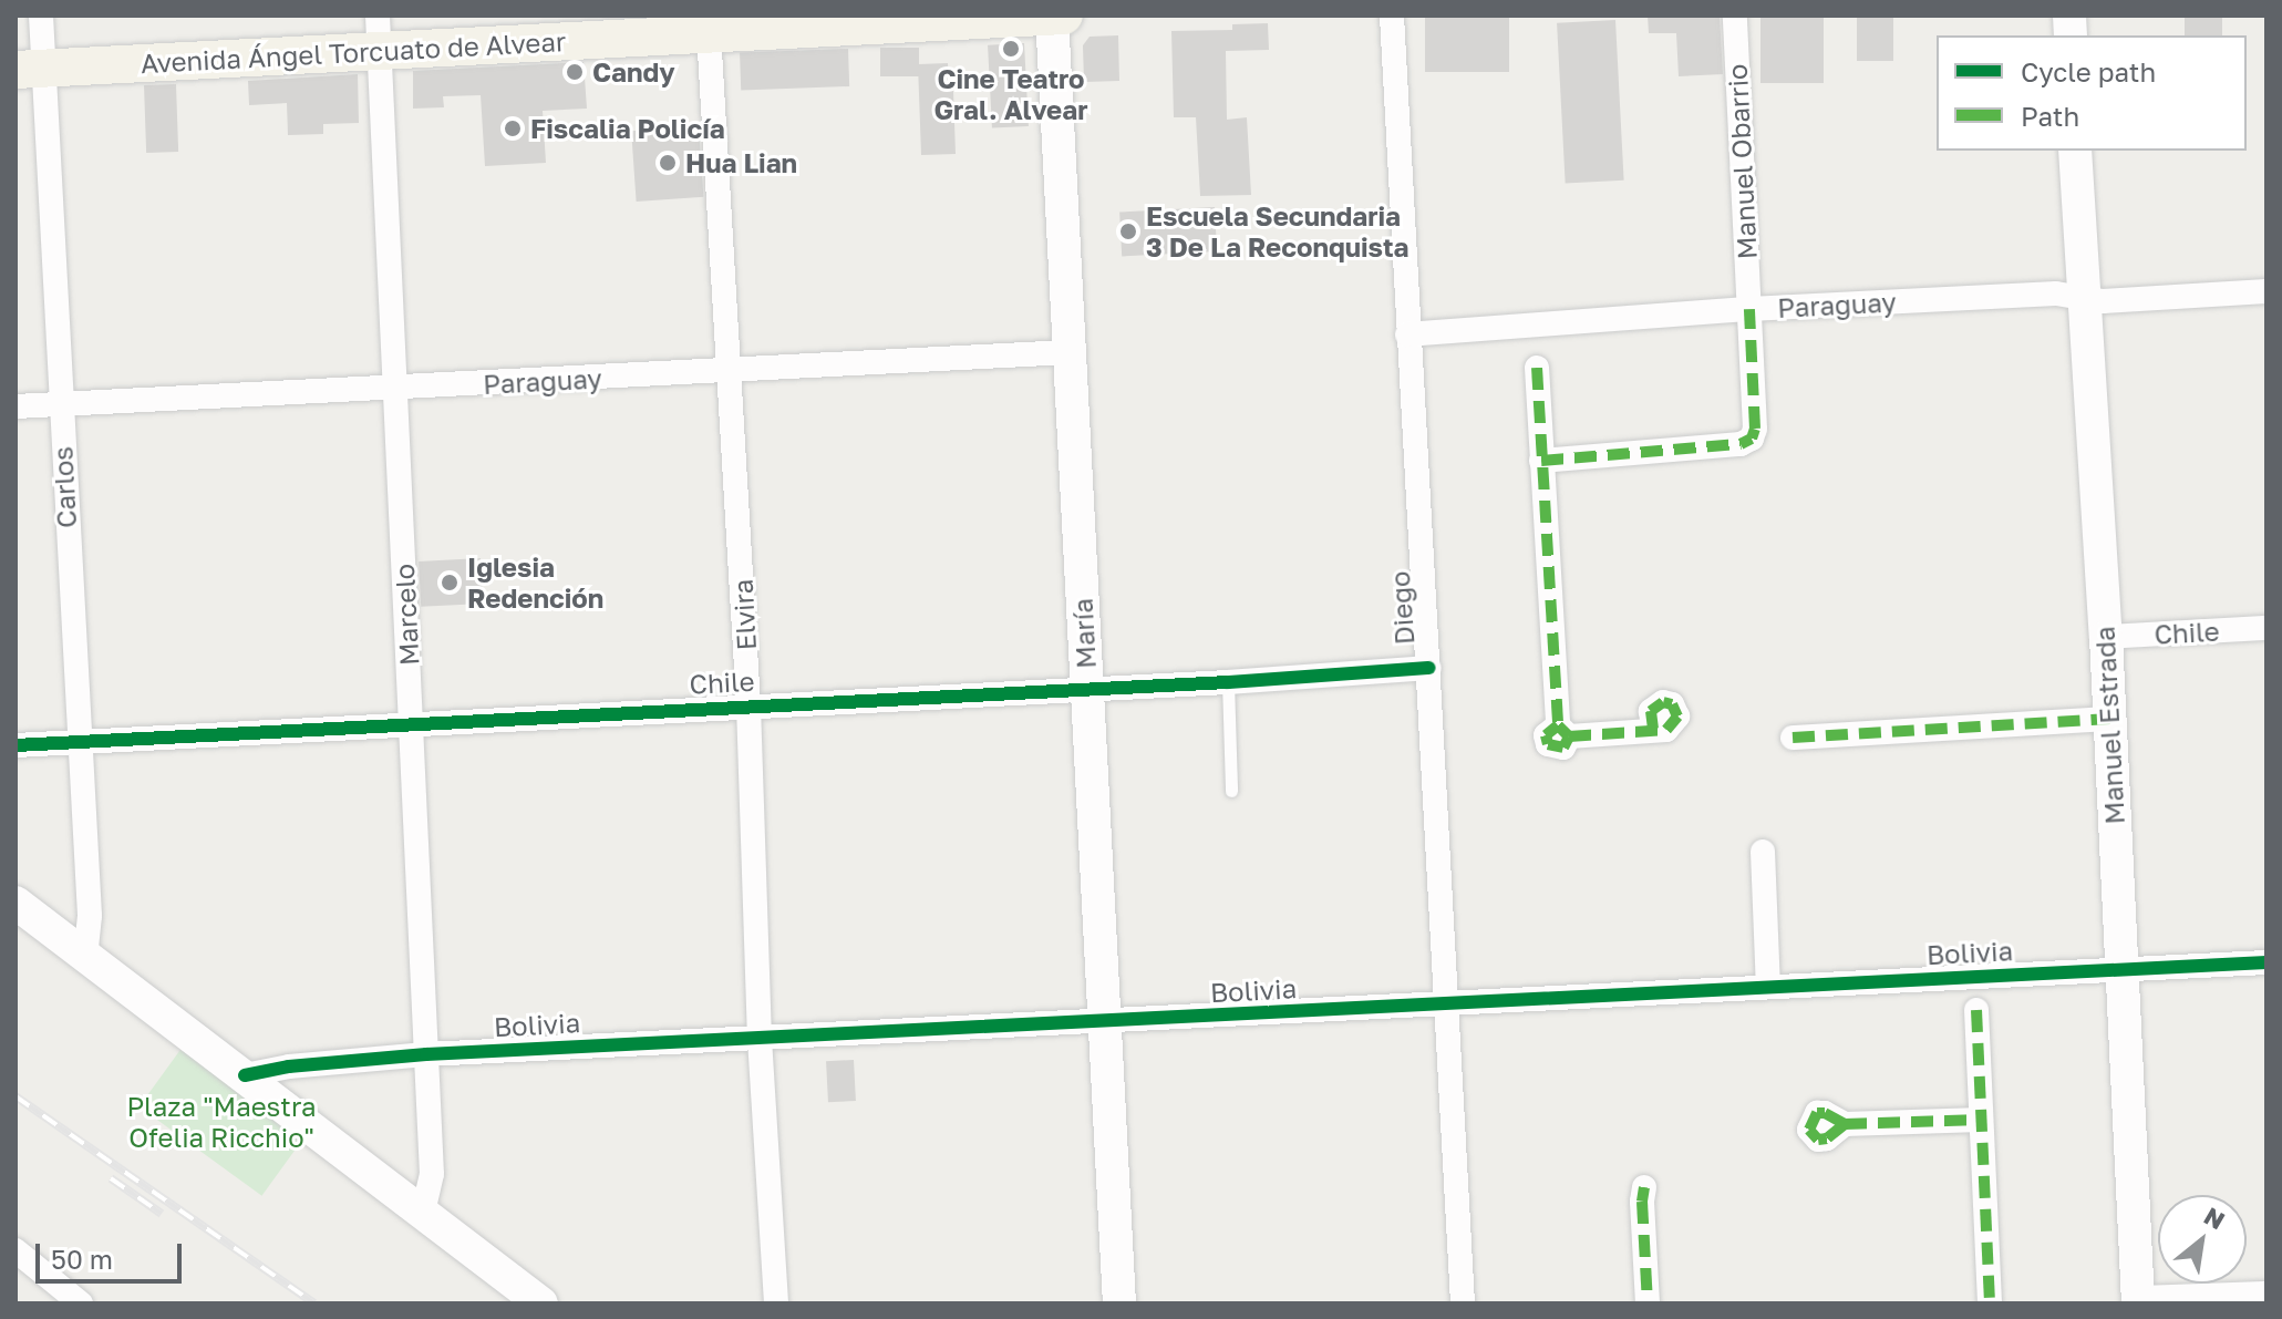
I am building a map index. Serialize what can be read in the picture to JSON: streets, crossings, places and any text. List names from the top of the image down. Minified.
{"streets":{"main road":["Avenida Ángel Torcuato de Alvear"],"street":["Manuel Obarrio","Paraguay","Carlos","Diego","Marcelo","Elvira","Chile","María","Manuel Estrada","Bolivia"]},"crossings":[["Avenida Ángel Torcuato de Alvear","Carlos"],["Avenida Ángel Torcuato de Alvear","Marcelo"],["Avenida Ángel Torcuato de Alvear","Elvira"],["Avenida Ángel Torcuato de Alvear","María"],["Manuel Obarrio","Paraguay"],["Paraguay","Carlos"],["Paraguay","Diego"],["Paraguay","Marcelo"],["Paraguay","Elvira"],["Paraguay","María"],["Paraguay","Manuel Estrada"],["Carlos","Chile"],["Diego","Chile"],["Diego","Bolivia"],["Marcelo","Chile"],["Marcelo","Bolivia"],["Elvira","Chile"],["Elvira","Bolivia"],["Chile","María"],["Chile","Manuel Estrada"],["María","Bolivia"],["Manuel Estrada","Bolivia"]],"parks":["Plaza \"Maestra Ofelia Ricchio\""],"places":["Cine Teatro Gral. Alvear","Candy","Fiscalia Policía","Hua Lian","Escuela Secundaria 3 De La Reconquista","Iglesia Redención"],"legend":["Cycle path","Path"],"scale_bar":"50 m","north":"top right"}
